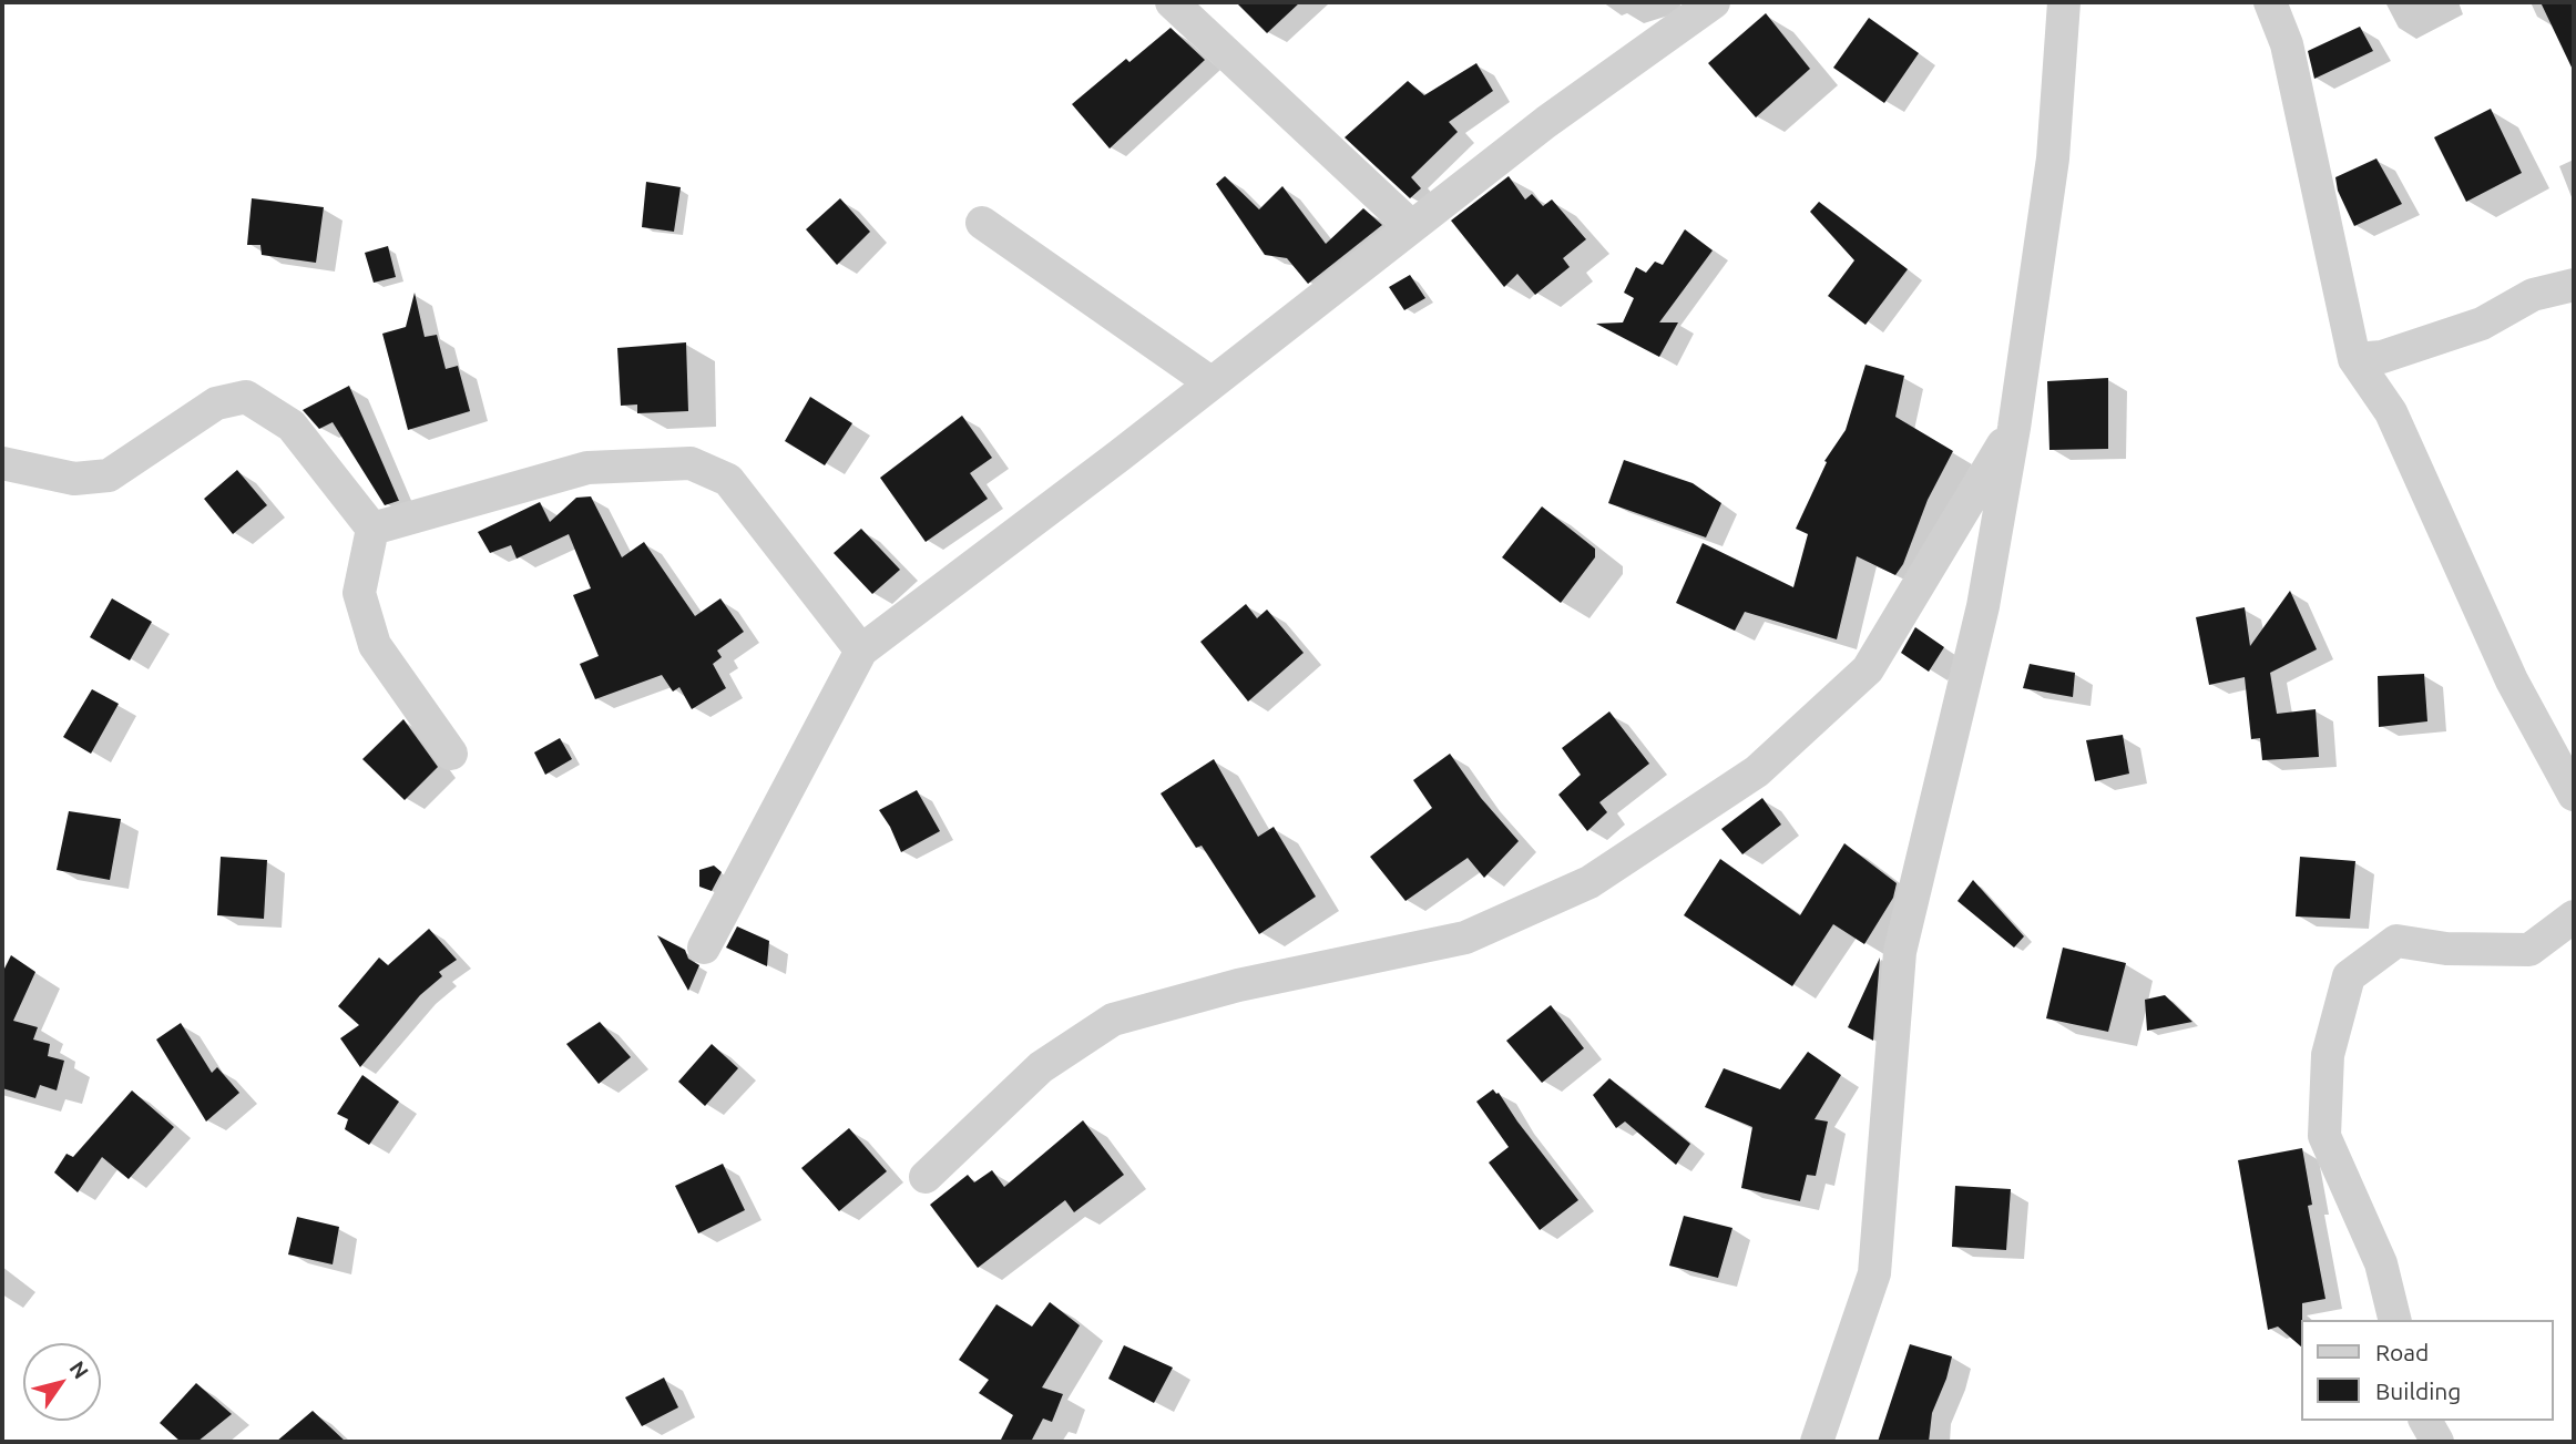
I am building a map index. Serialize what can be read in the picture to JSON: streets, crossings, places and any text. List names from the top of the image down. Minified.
{"legend":["Road","Building"],"north":"top right"}
